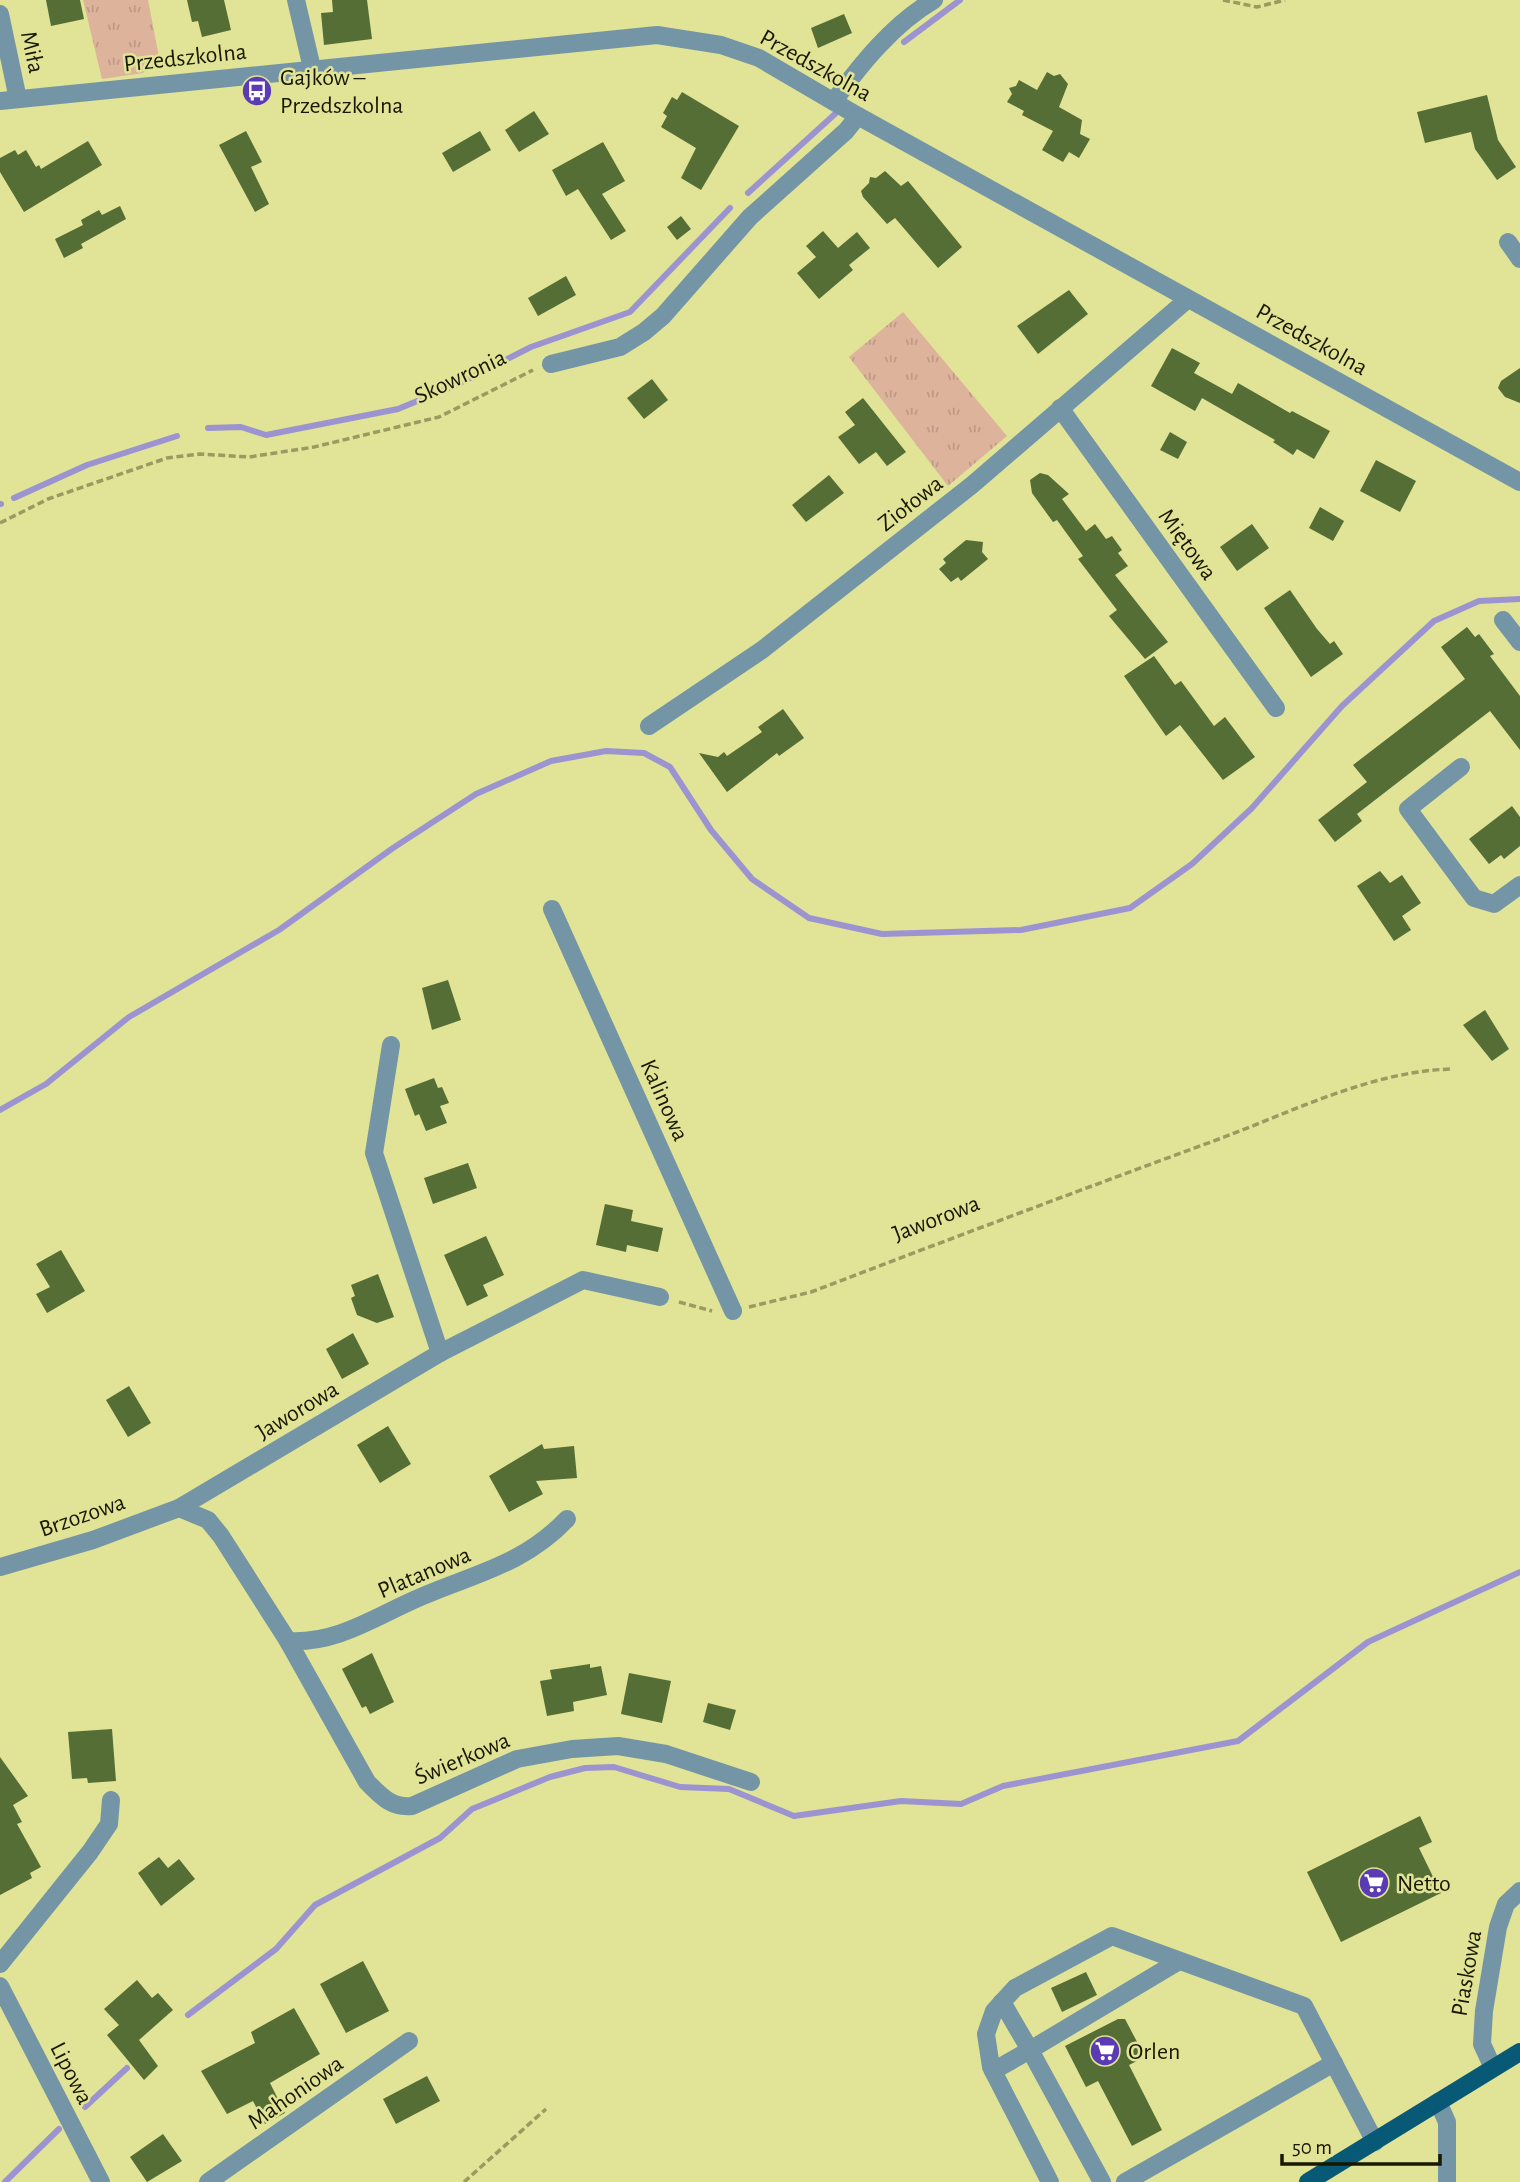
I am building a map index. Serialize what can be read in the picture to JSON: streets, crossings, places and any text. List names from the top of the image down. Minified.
{"streets":{"street":["Miła","Przedszkolna","Ziołowa","Miętowa","Kalinowa","Jaworowa","Brzozowa","Platanowa","Świerkowa","Piaskowa","Lipowa","Mahoniowa"],"path":["Skowronia"]},"crossings":[["Miła","Przedszkolna"],["Przedszkolna","Ziołowa"],["Ziołowa","Miętowa"],["Kalinowa","Jaworowa"],["Jaworowa","Brzozowa"],["Jaworowa","Świerkowa"],["Brzozowa","Świerkowa"],["Platanowa","Świerkowa"]],"places":{"bus stop":["Gajków – Przedszkolna"],"supermarket":["Netto","Orlen"]},"scale_bar":"50 m"}
